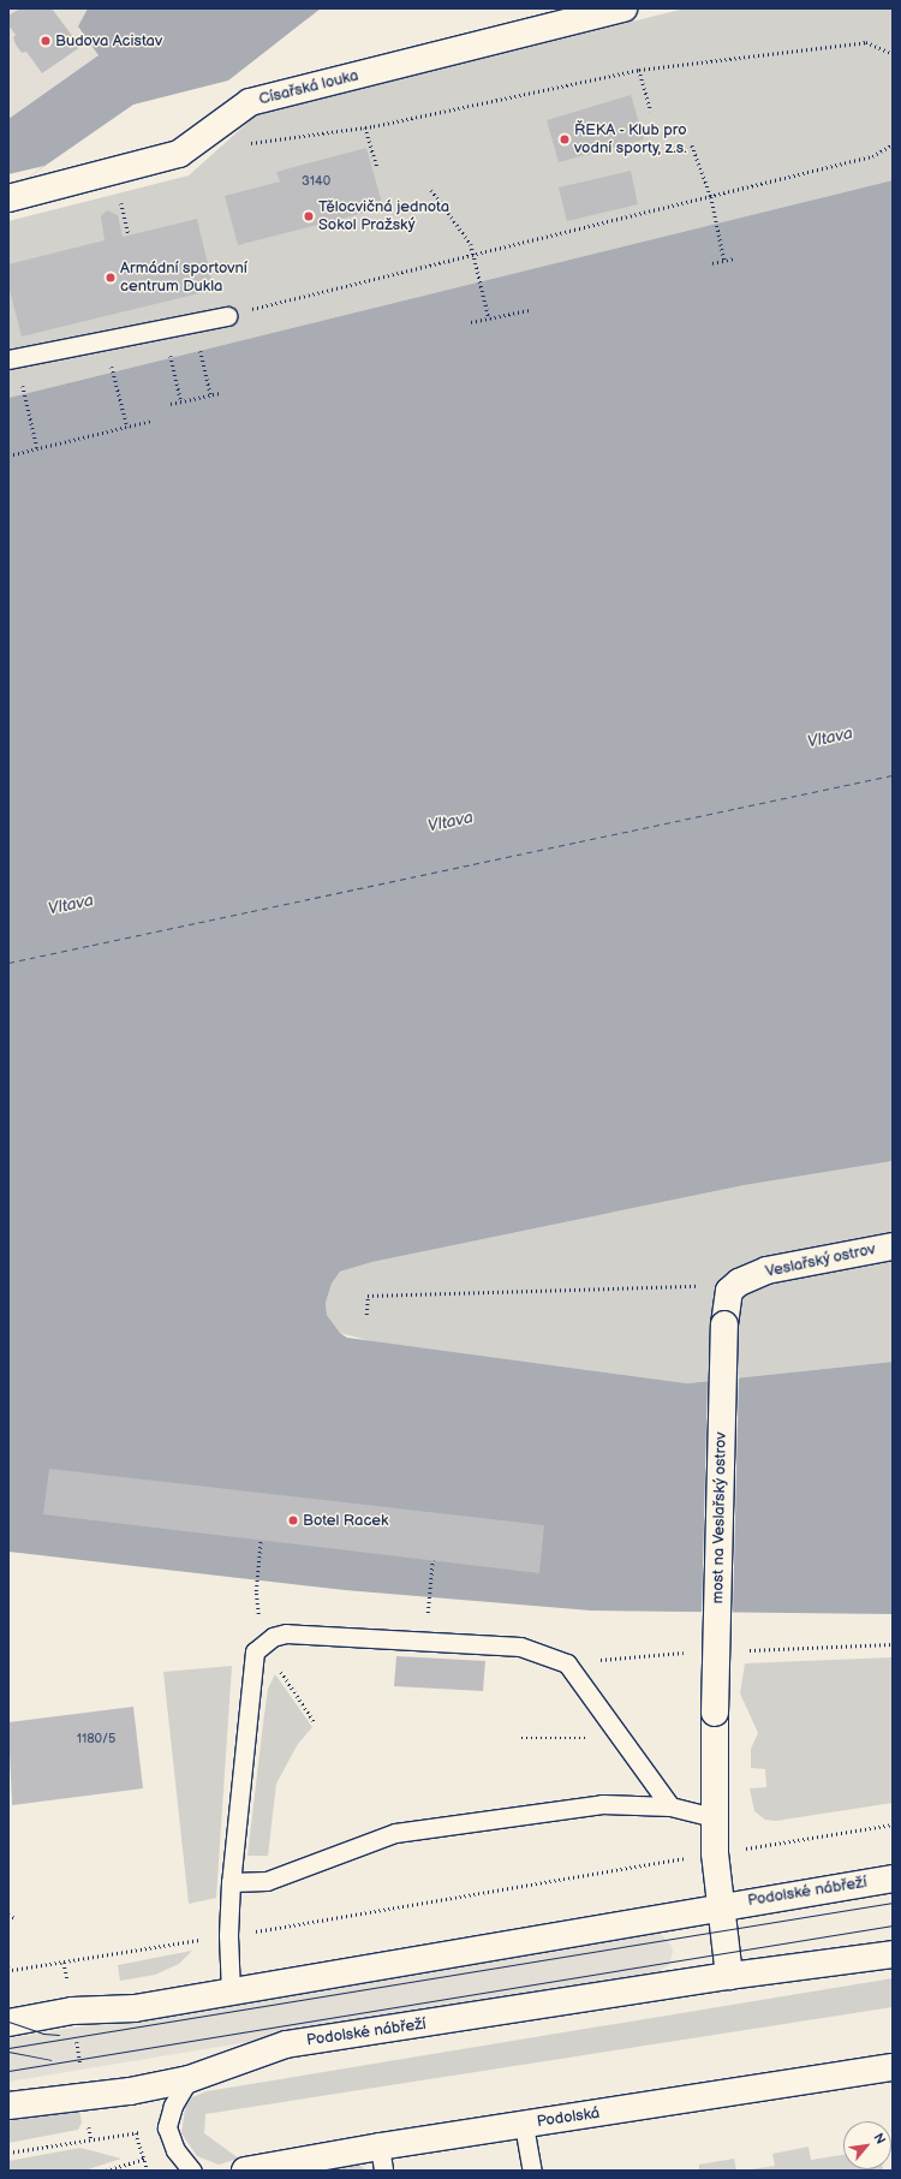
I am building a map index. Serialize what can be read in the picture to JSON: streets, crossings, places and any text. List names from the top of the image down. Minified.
{"streets":{"street":["Císařská louka","Veslařský ostrov","most na Veslařský ostrov","Podolské nábřeží","Podolská"]},"crossings":[["Veslařský ostrov","most na Veslařský ostrov"],["most na Veslařský ostrov","Podolské nábřeží"]],"water":["Vltava"],"places":["Budova Acistav","ŘEKA - Klub pro vodní sporty, z.s.","Tělocvičná jednota Sokol Pražský","Armádní sportovní centrum Dukla","Botel Racek"],"house_numbers":["3140","1180/5"],"north":"top right"}
